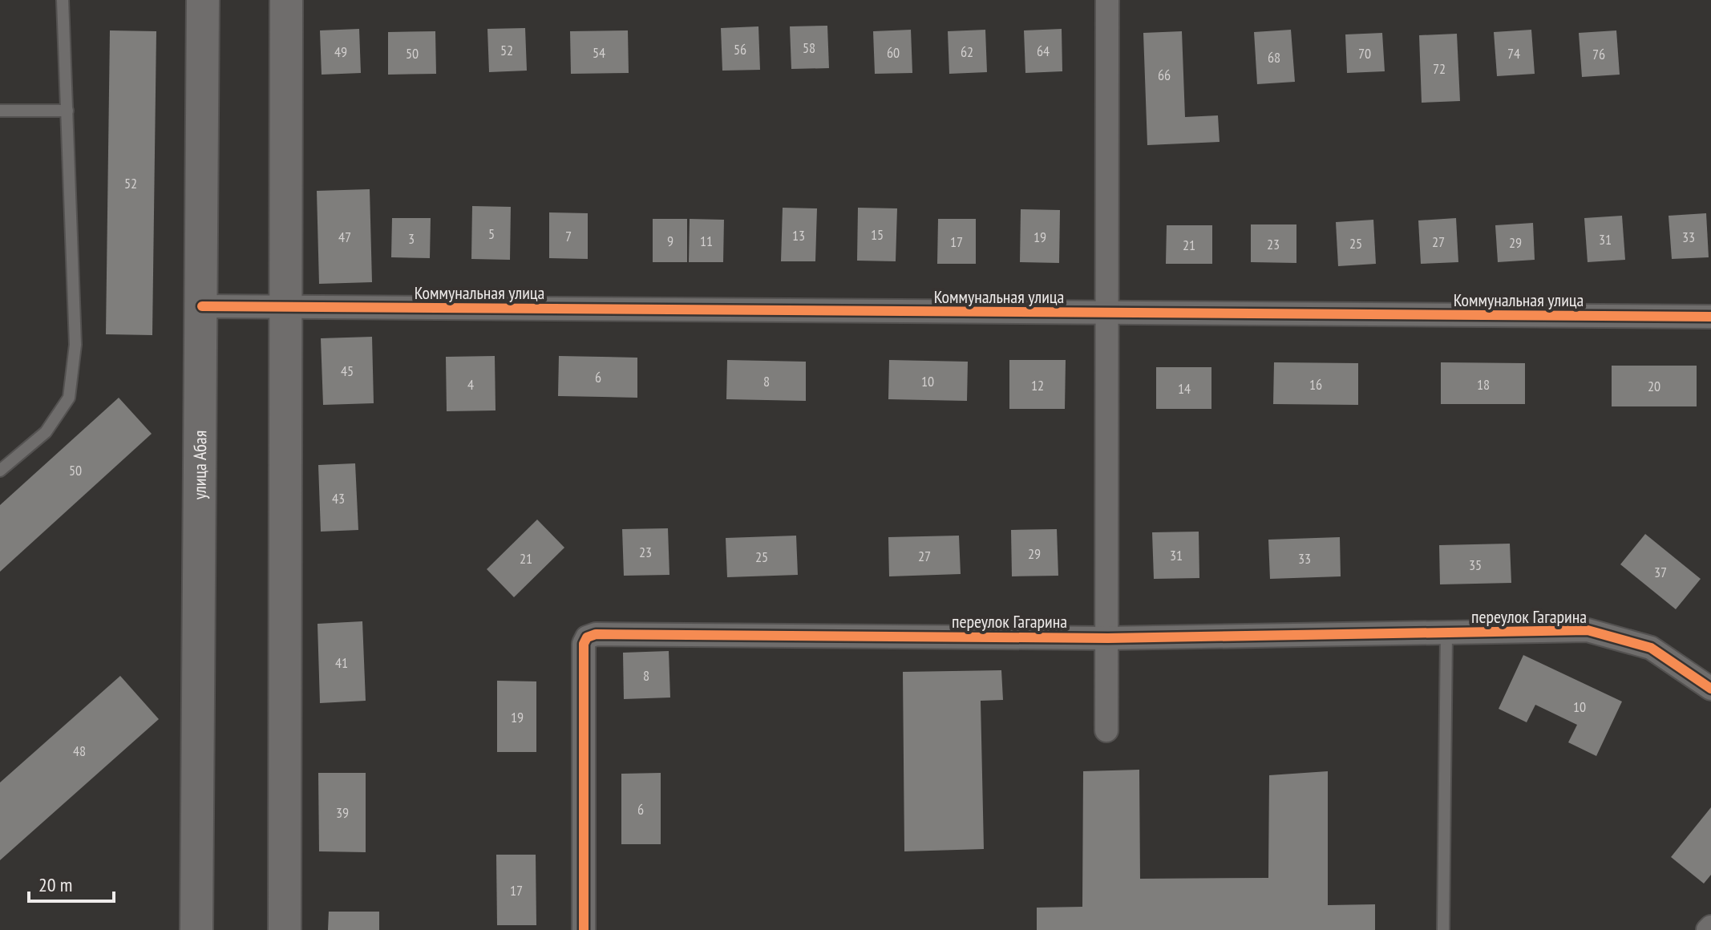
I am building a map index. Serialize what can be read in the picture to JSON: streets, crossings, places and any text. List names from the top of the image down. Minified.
{"streets":{"street":["Коммунальная улица","улица Абая","переулок Гагарина"]},"crossings":[["Коммунальная улица","улица Абая"]],"house_numbers":["58","56","52","64","49","62","54","60","50","70","74","76","68","72","66","52","5","15","13","7","47","19","33","3","31","9","11","17","27","29","25","23","21","45","6","8","10","4","16","18","12","20","14","50","43","23","29","31","27","25","21","33","35","37","41","8","10","19","48","6","39","17"],"scale_bar":"20 m"}
